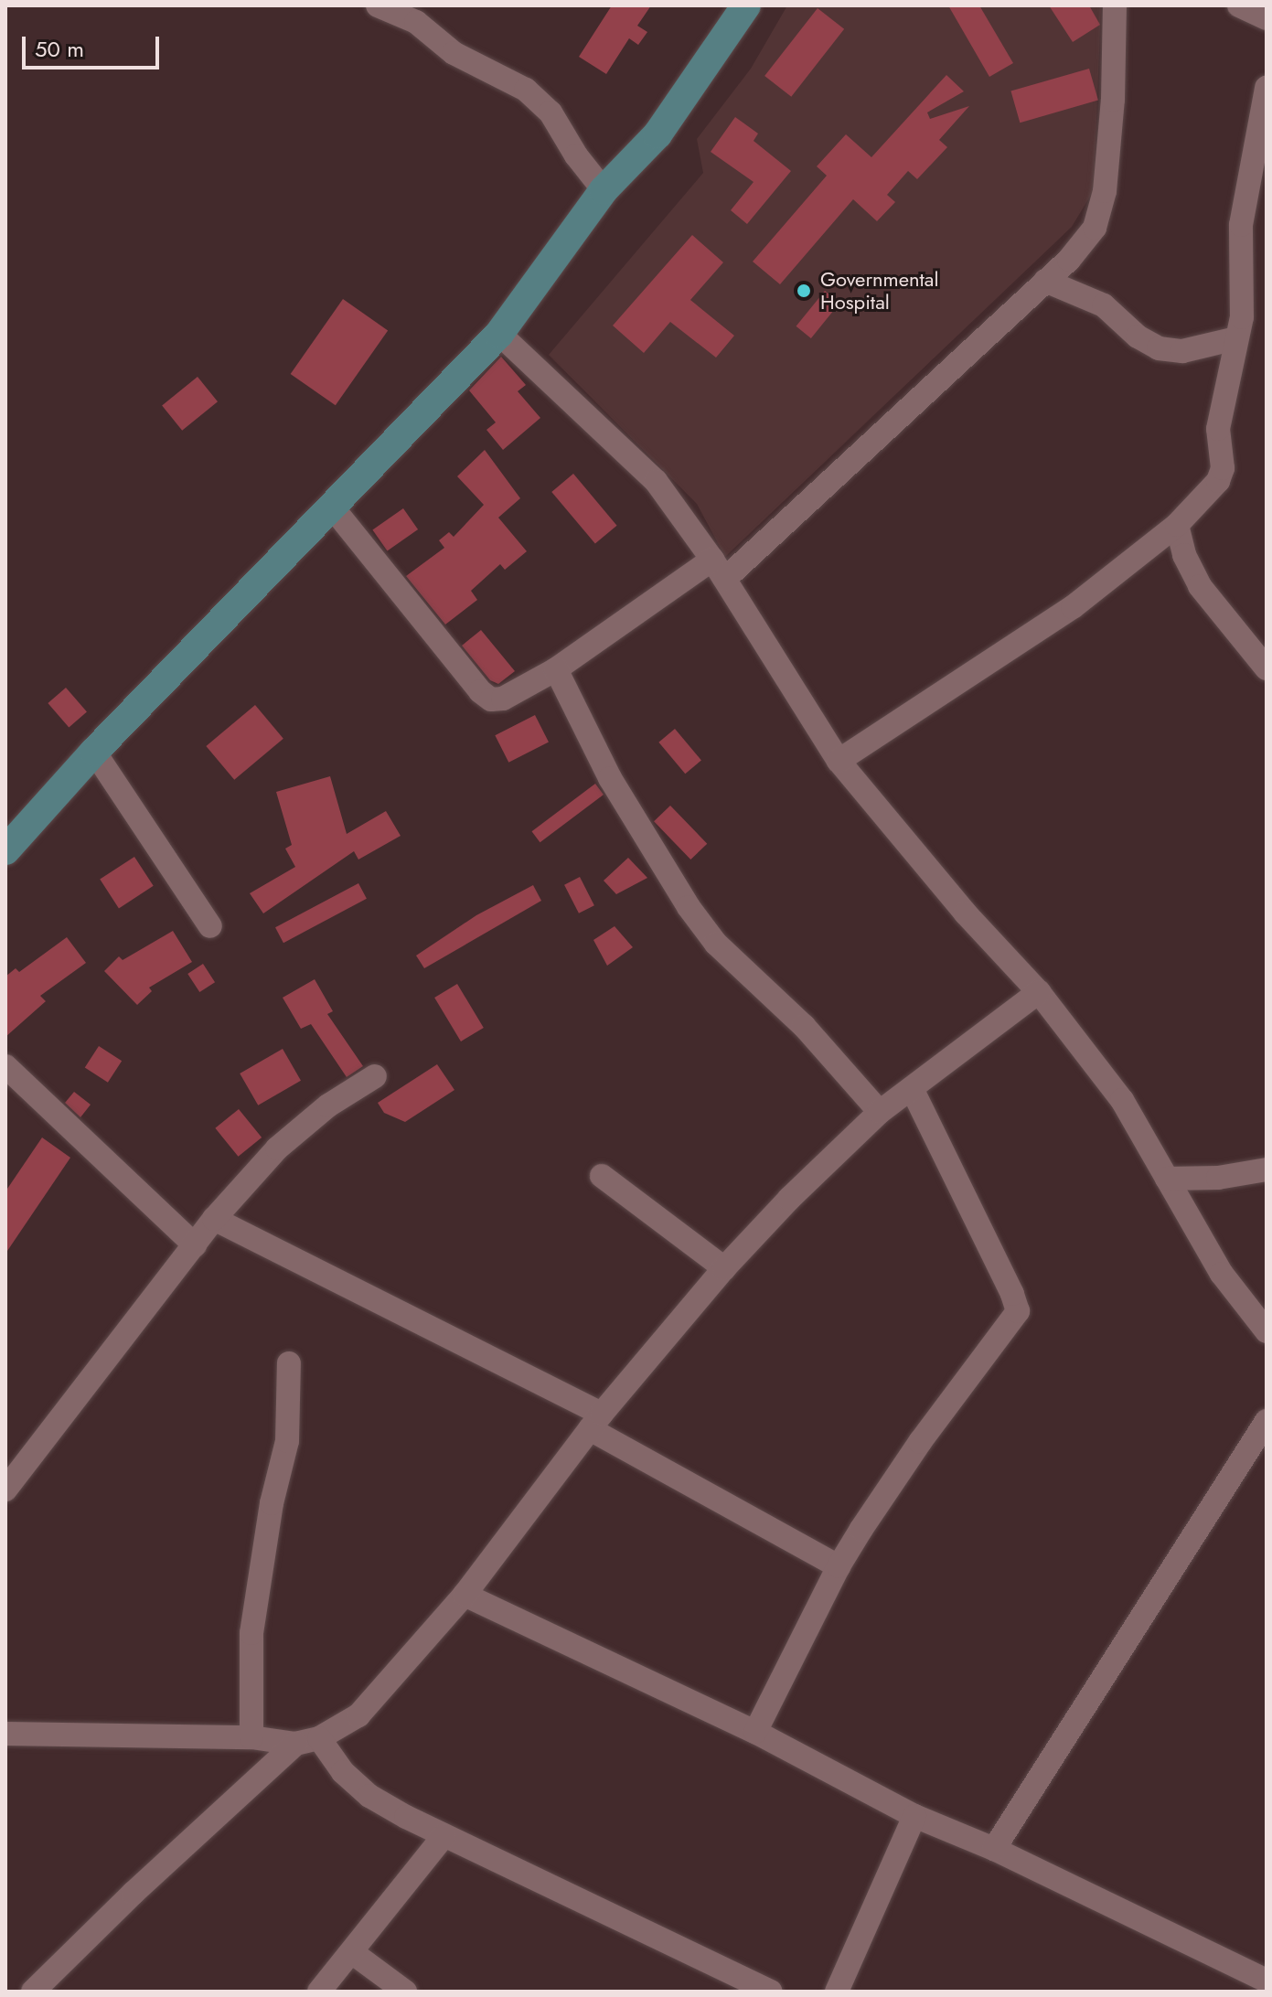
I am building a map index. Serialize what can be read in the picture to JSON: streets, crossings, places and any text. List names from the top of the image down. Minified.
{"places":["Governmental Hospital"],"scale_bar":"50 m"}
